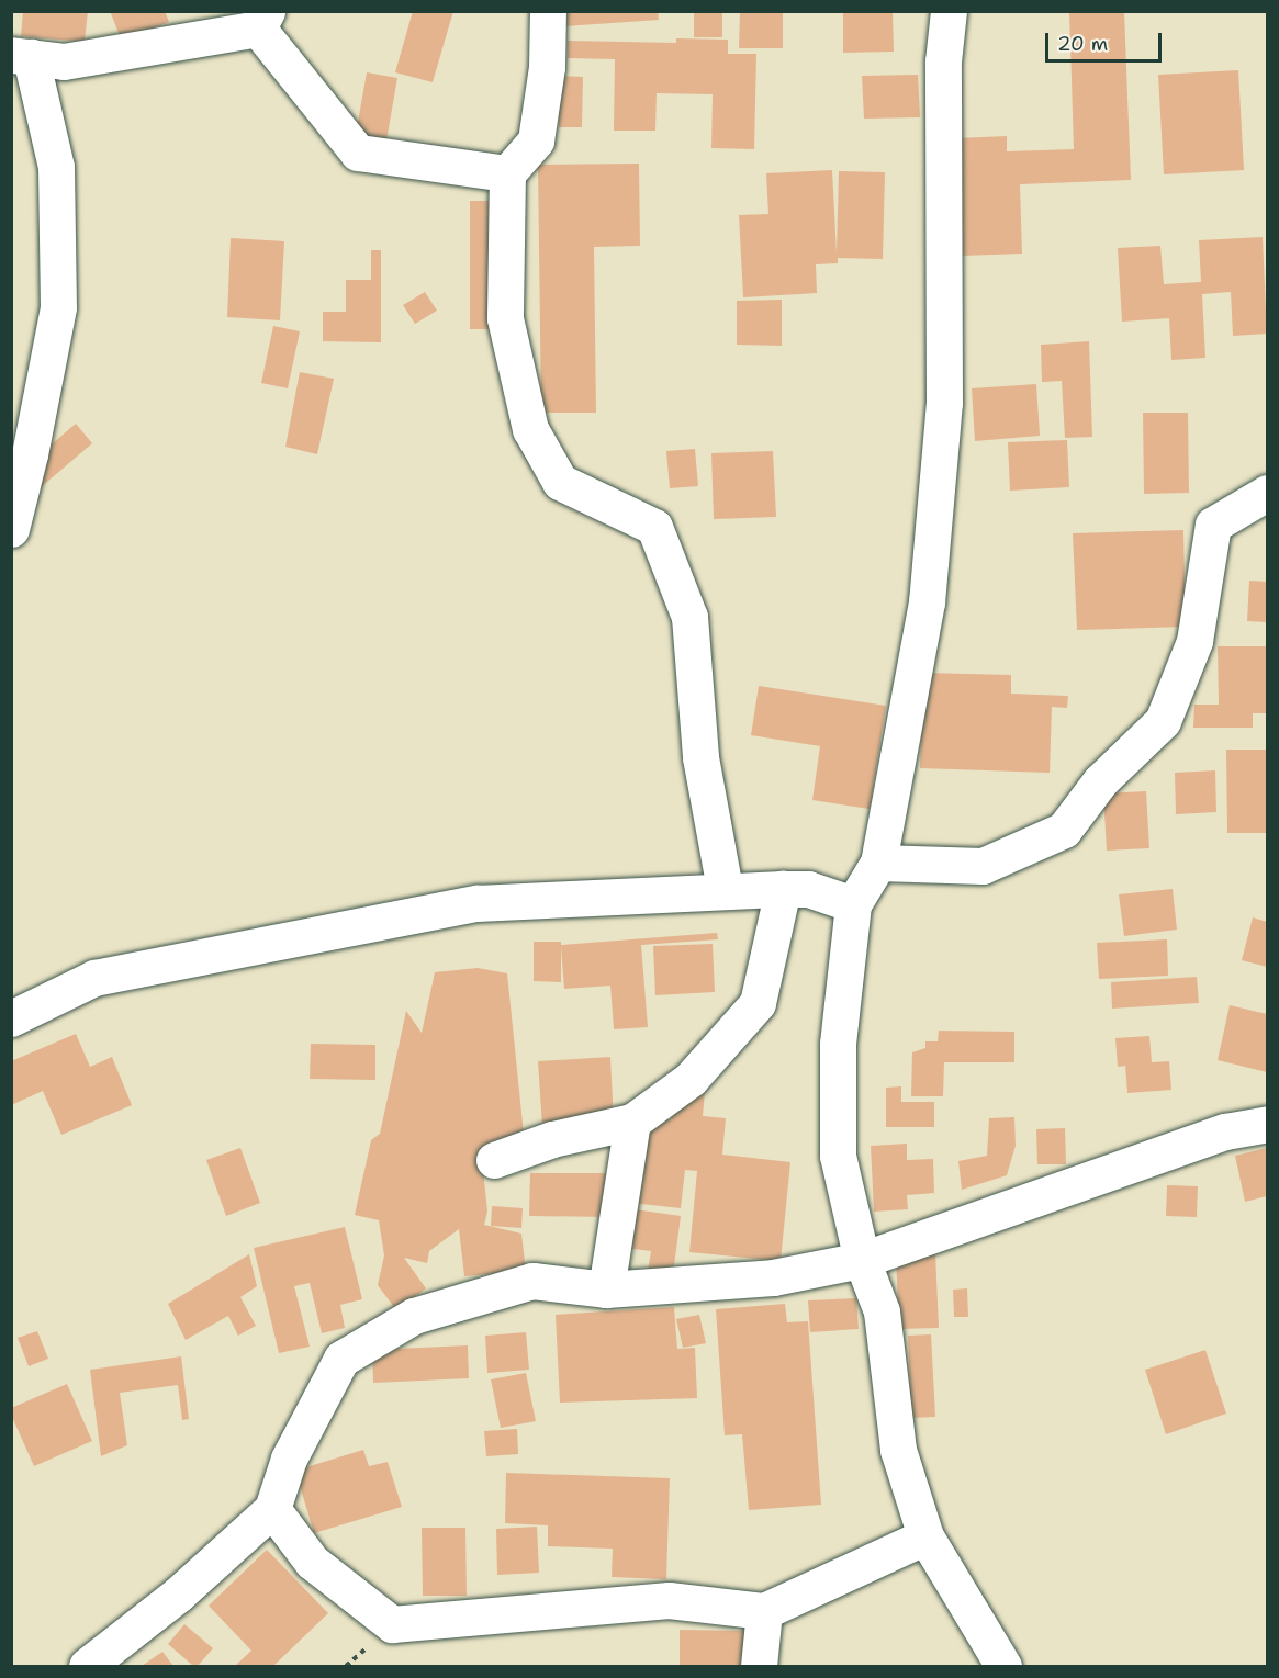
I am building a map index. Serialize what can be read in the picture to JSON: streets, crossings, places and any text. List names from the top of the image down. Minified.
{"scale_bar":"20 m"}
